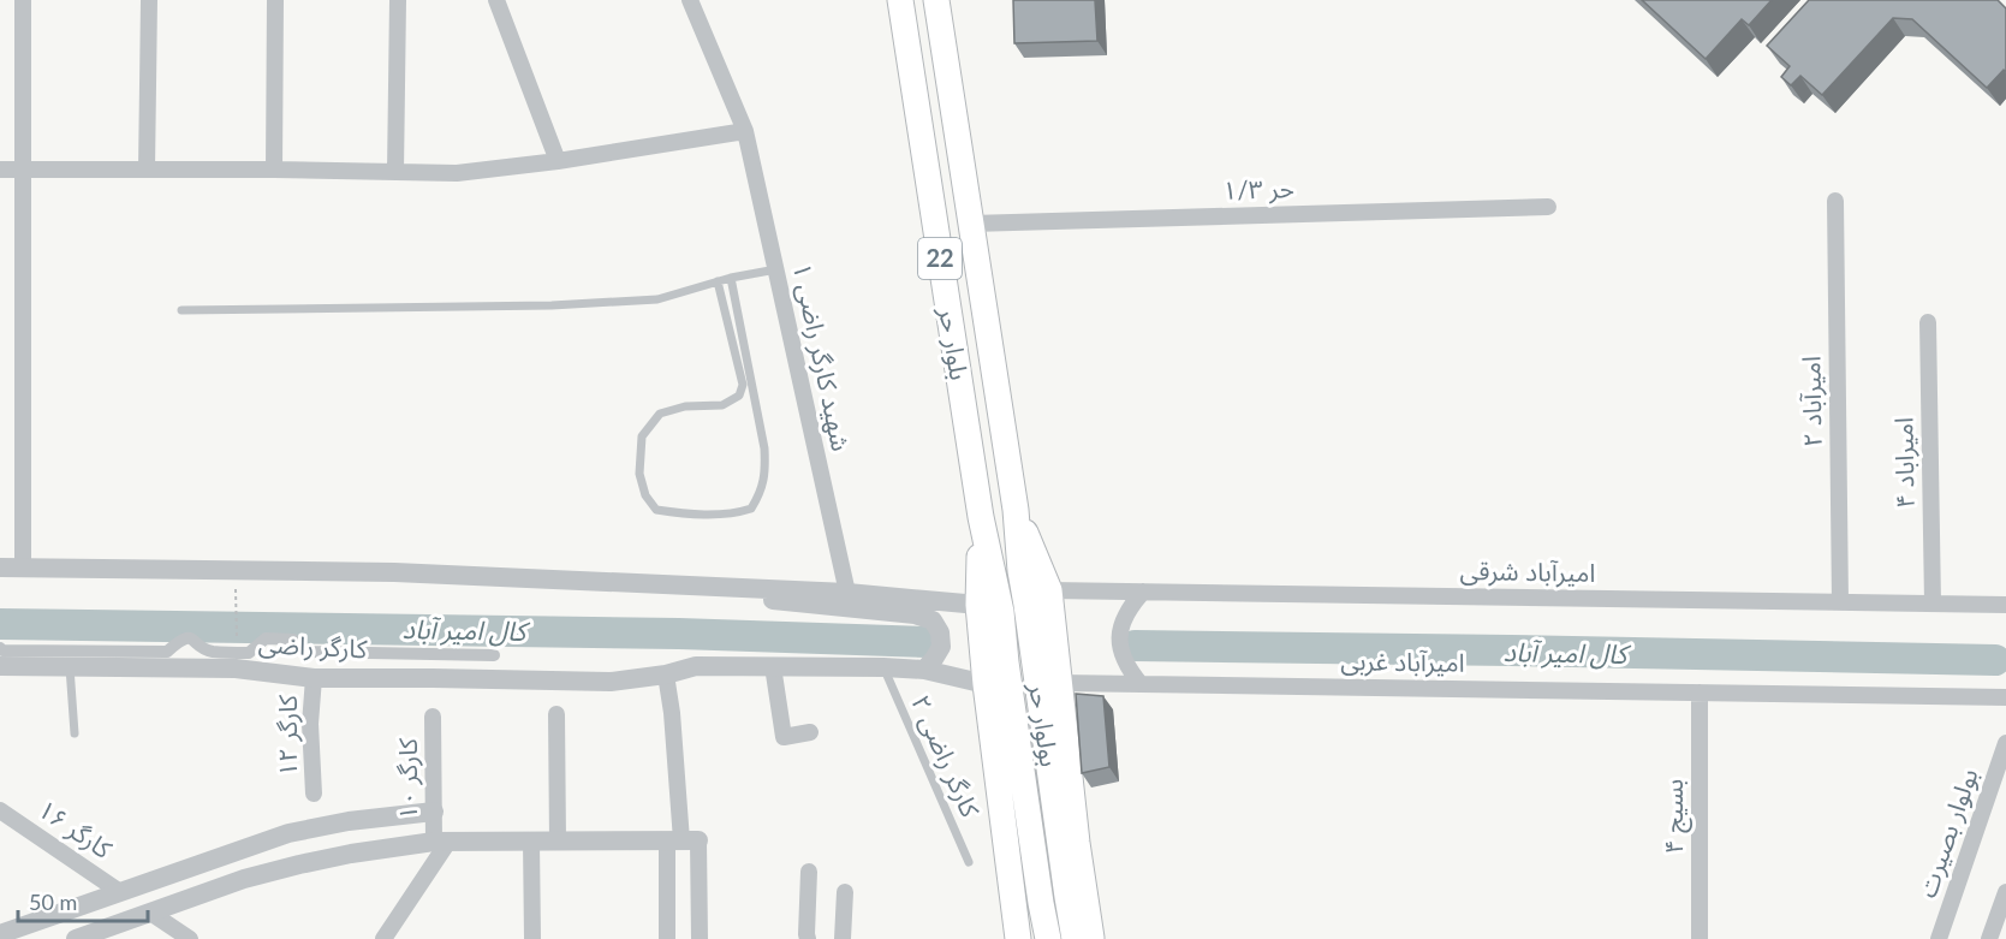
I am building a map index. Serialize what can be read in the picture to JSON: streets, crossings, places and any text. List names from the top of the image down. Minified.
{"streets":{"main road":["22","بلوار حر","بولوار حر"],"street":["حر ۱/۳","شهید کارگر راضی ۱","امیرآباد ۲","امیراباد ۴","امیرآباد شرقی","کارگر راضی","امیرآباد غربی","کارگر ۱۲","کارگر ۱۰","بسیج ۴","کارگر ۱۶","بولوار بصیرت"],"lane":["کارگر راضی ۲"]},"crossings":[["حر ۱/۳","بلوار حر"],["22","بلوار حر"],["22","امیرآباد شرقی"],["22","کارگر راضی"],["22","امیرآباد غربی"],["22","بولوار حر"],["بلوار حر","بولوار حر"],["امیرآباد ۲","امیرآباد شرقی"],["امیراباد ۴","امیرآباد شرقی"],["کارگر راضی","کارگر ۱۲"],["کارگر راضی","کارگر راضی ۲"],["امیرآباد غربی","بسیج ۴"]],"water":["کال امیر آباد"],"scale_bar":"50 m"}
